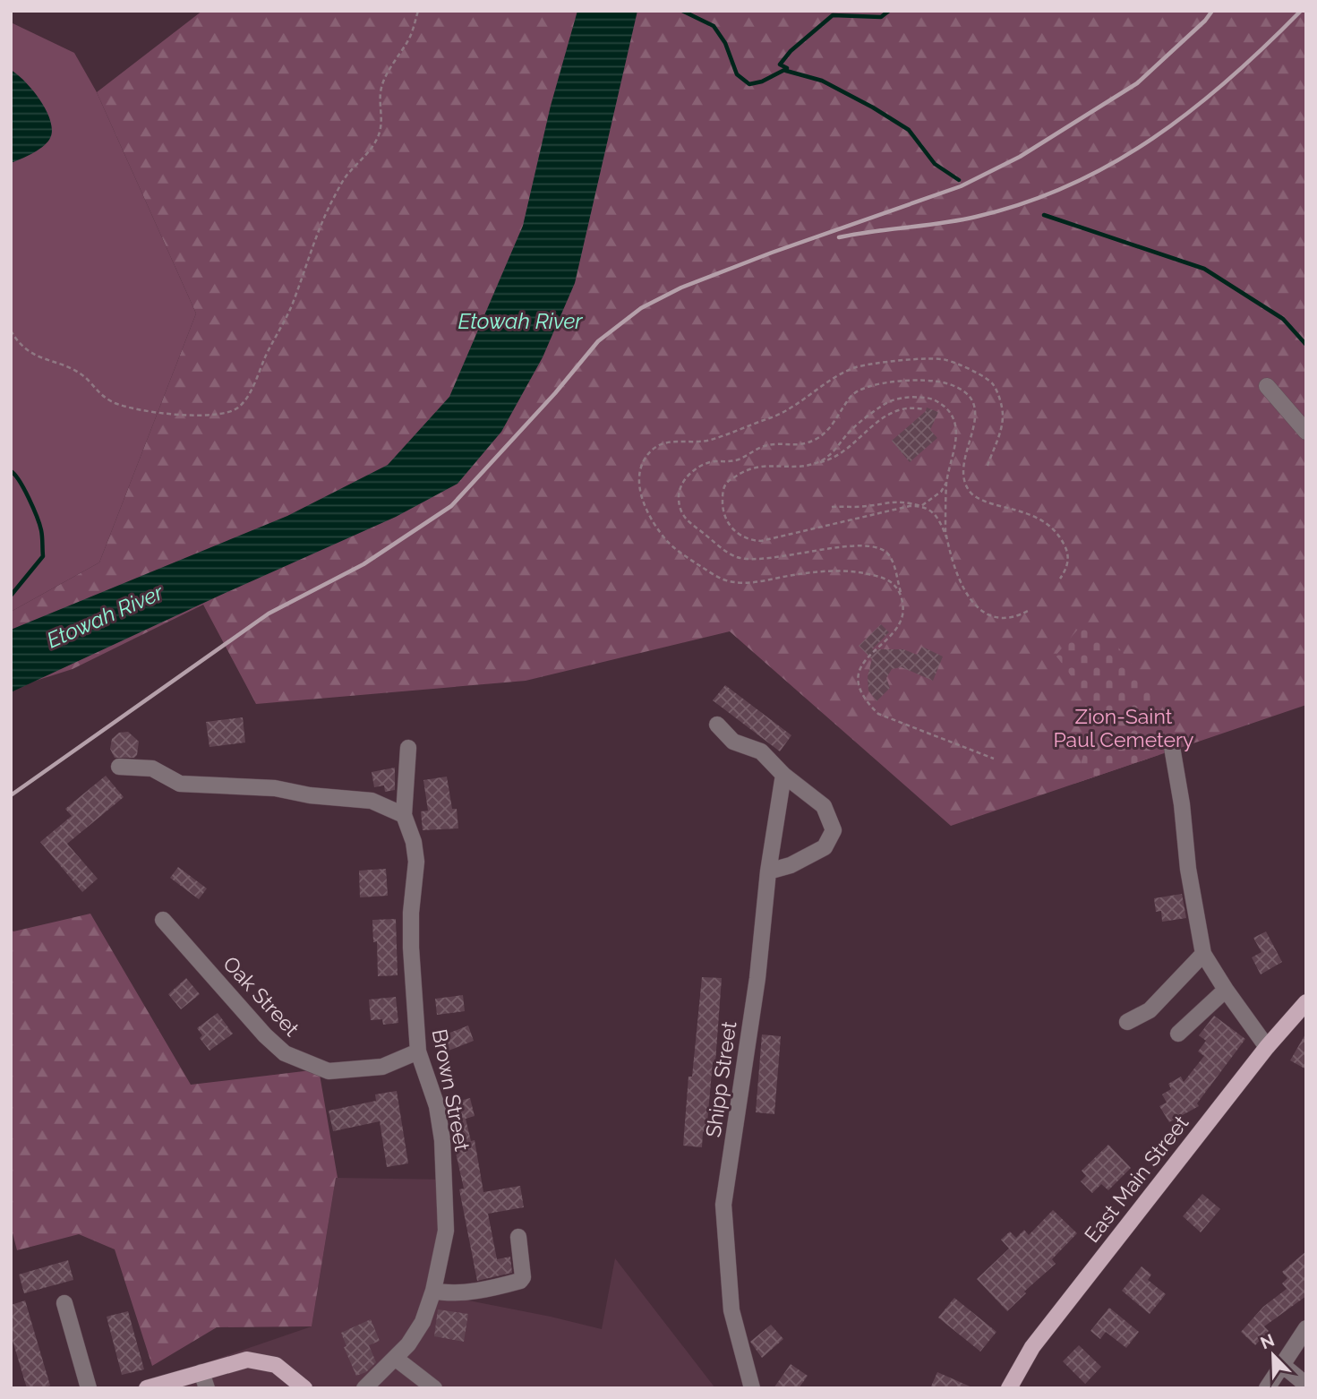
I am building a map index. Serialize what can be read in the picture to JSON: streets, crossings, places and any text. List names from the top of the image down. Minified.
{"streets":{"main road":["East Main Street"],"street":["Oak Street","Shipp Street","Brown Street"]},"crossings":[["Oak Street","Brown Street"]],"water":["Etowah River"],"parks":["Zion-Saint Paul Cemetery"],"north":"top left"}
